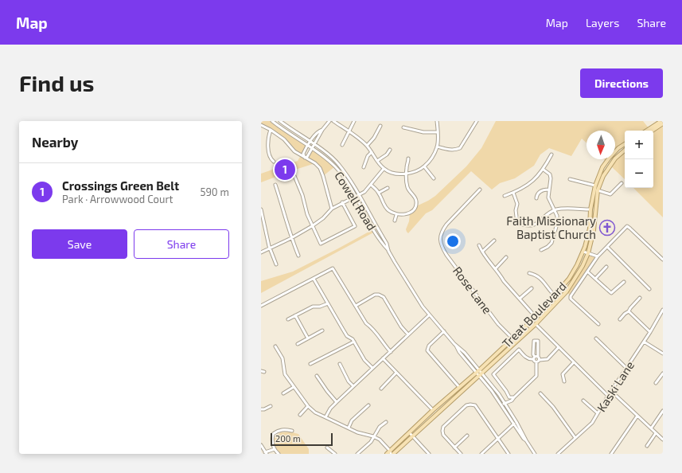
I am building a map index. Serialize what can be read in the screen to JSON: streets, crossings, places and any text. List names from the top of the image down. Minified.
{"streets":{"main road":["Treat Boulevard"],"street":["Cowell Road","Rose Lane","Kaski Lane"]},"crossings":[["Cowell Road","Treat Boulevard"],["Rose Lane","Treat Boulevard"]],"places":{"church":["Faith Missionary Baptist Church"]},"scale_bar":"200 m","north":"bottom","page":{"header":"Map","nav":["Map","Layers","Share"],"buttons":["Directions",["Save","Share"]],"title":"Find us","heading":"Nearby","map_buttons":["+","−"],"pins":"1","list":[{"mark":"1","name":"Crossings Green Belt","note":"Park · Arrowwood Court","value":"590 m"}],"scale":"200 m"}}
